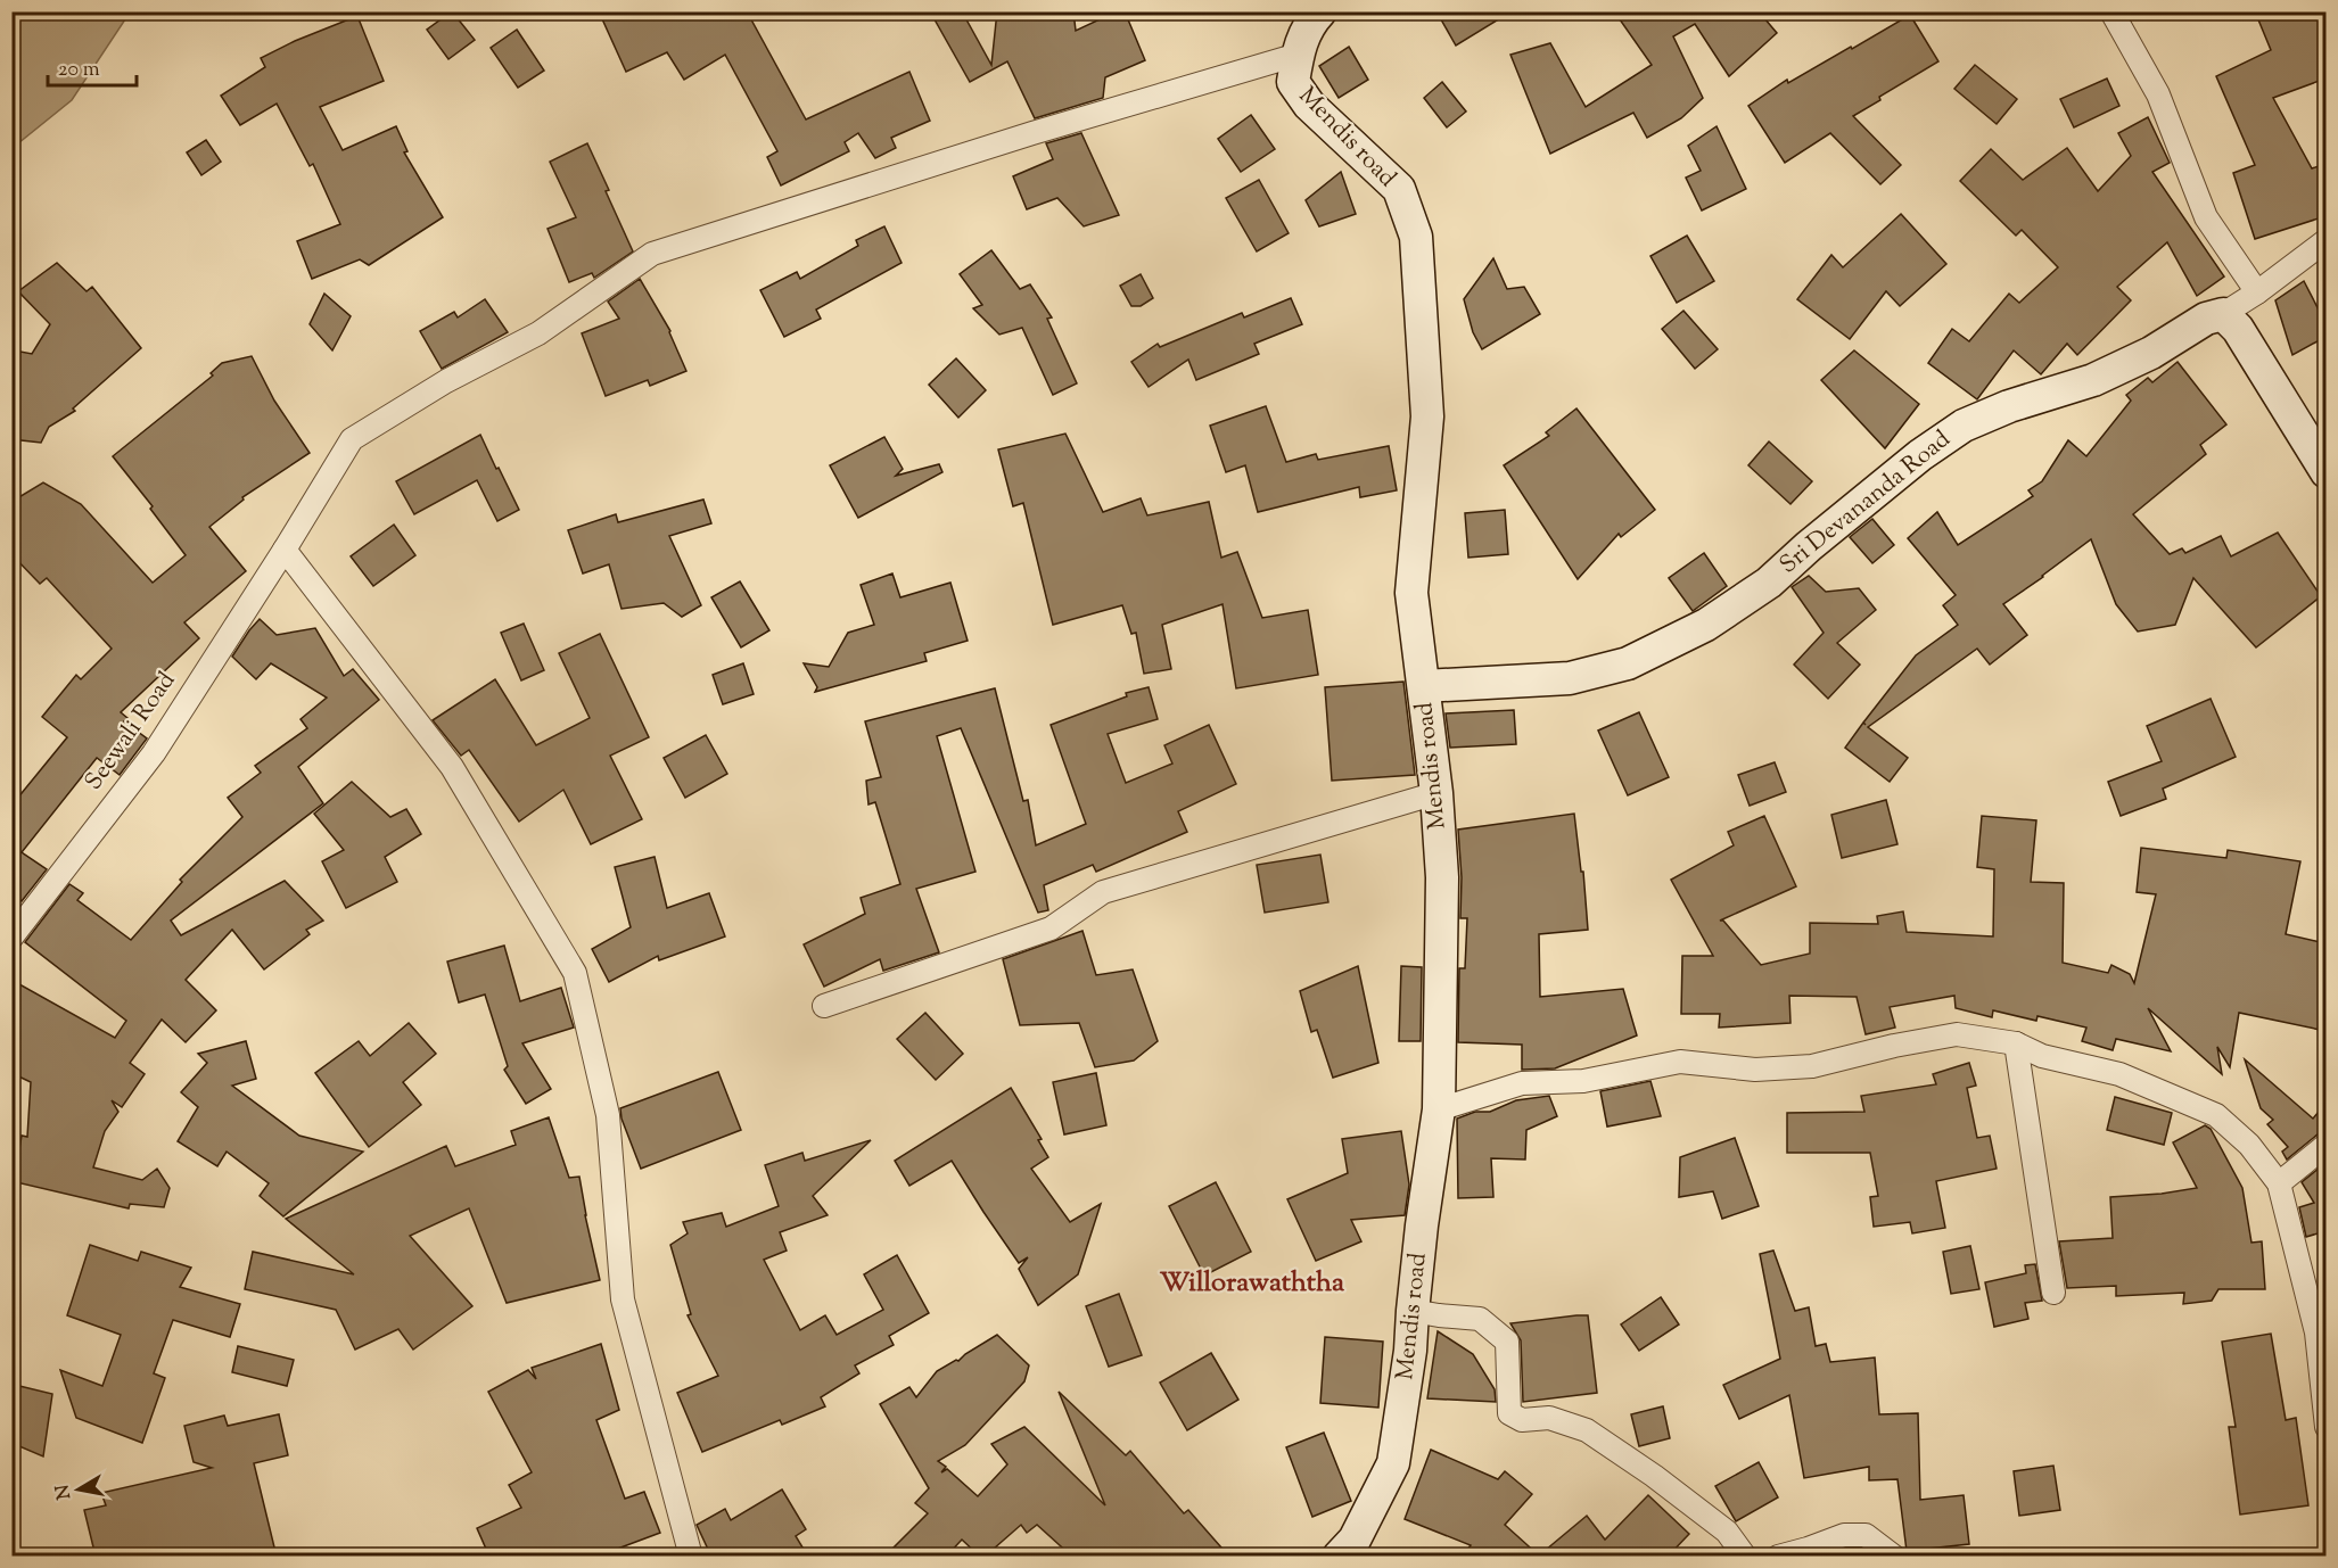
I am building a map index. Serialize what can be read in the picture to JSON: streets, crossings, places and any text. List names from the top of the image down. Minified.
{"streets":{"street":["Mendis road","Sri Devananda Road","Seewali Road"]},"crossings":[["Mendis road","Sri Devananda Road"],["Mendis road","Seewali Road"]],"districts":["Willorawaththa"],"scale_bar":"20 m","north":"left"}
